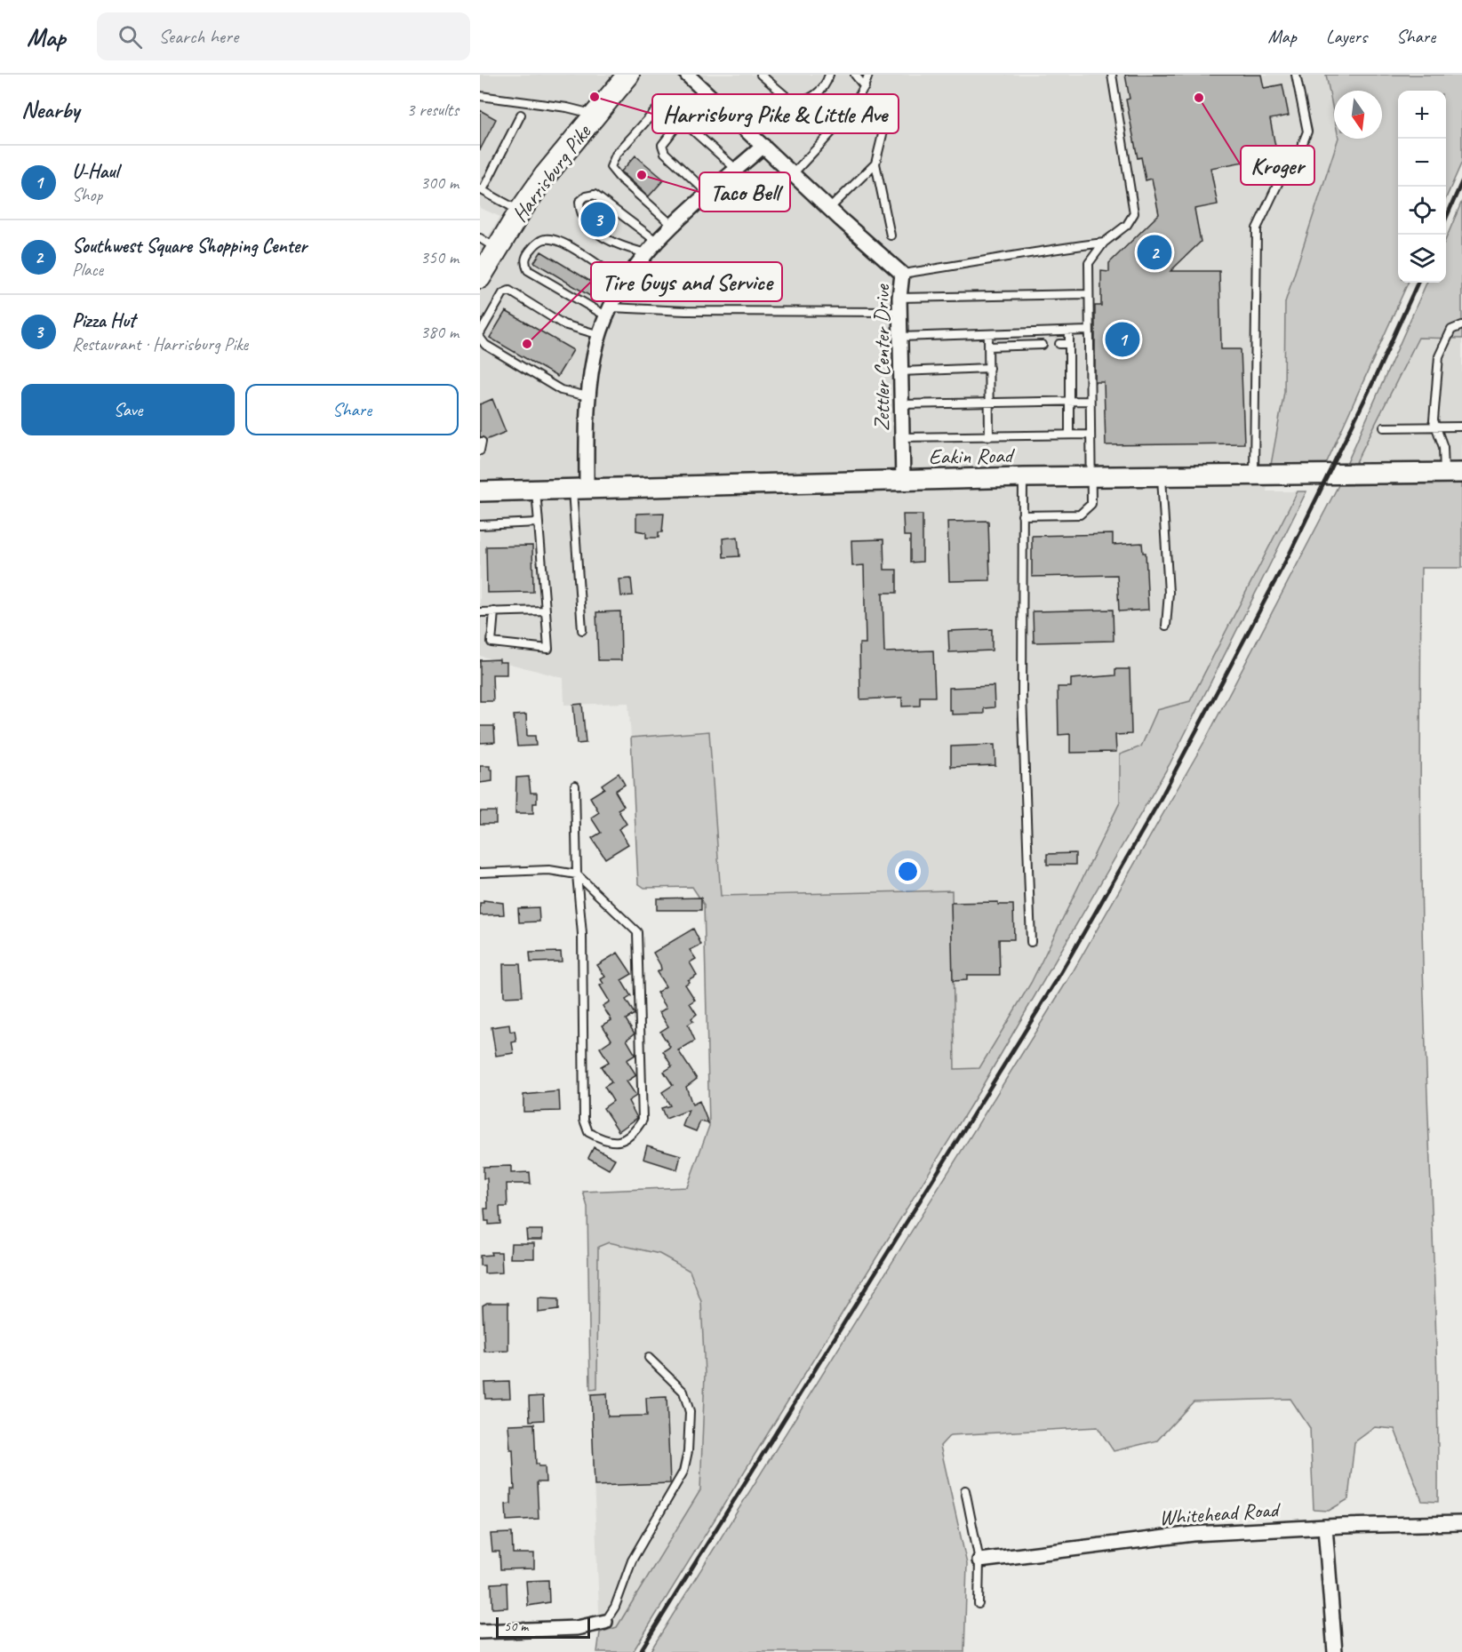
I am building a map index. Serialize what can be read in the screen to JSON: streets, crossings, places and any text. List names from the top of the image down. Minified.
{"streets":{"main road":["Harrisburg Pike"],"street":["Zettler Center Drive","Eakin Road","Whitehead Road"]},"crossings":[["Zettler Center Drive","Eakin Road"]],"places":["Harrisburg Pike & Little Ave","Kroger","Taco Bell","Tire Guys and Service"],"scale_bar":"50 m","north":"bottom","page":{"header":"Map","search":"Search here","nav":["Map","Layers","Share"],"heading":["Nearby","3 results"],"map_buttons":["+","−"],"list":[{"mark":"1","name":"U-Haul","note":"Shop","value":"300 m"},{"mark":"2","name":"Southwest Square Shopping Center","note":"Place","value":"350 m"},{"mark":"3","name":"Pizza Hut","note":"Restaurant · Harrisburg Pike","value":"380 m"}],"pins":["3","2","1"],"buttons":["Save","Share"],"scale":"50 m"}}
